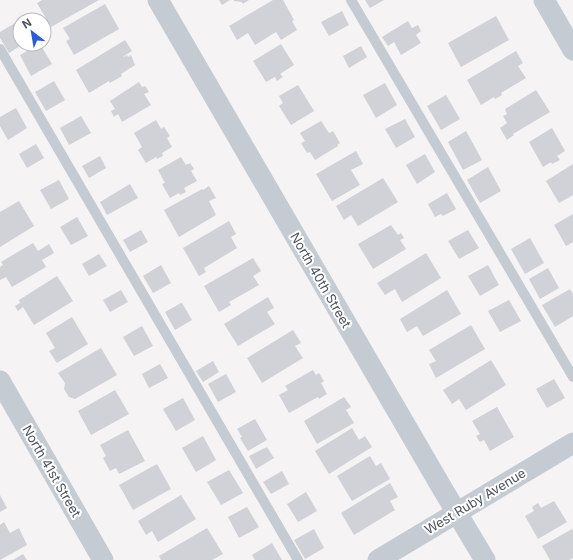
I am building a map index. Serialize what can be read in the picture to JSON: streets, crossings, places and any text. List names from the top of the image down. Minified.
{"streets":{"street":["North 40th Street","North 41st Street","West Ruby Avenue"]},"crossings":[["North 40th Street","West Ruby Avenue"]],"north":"top left"}
